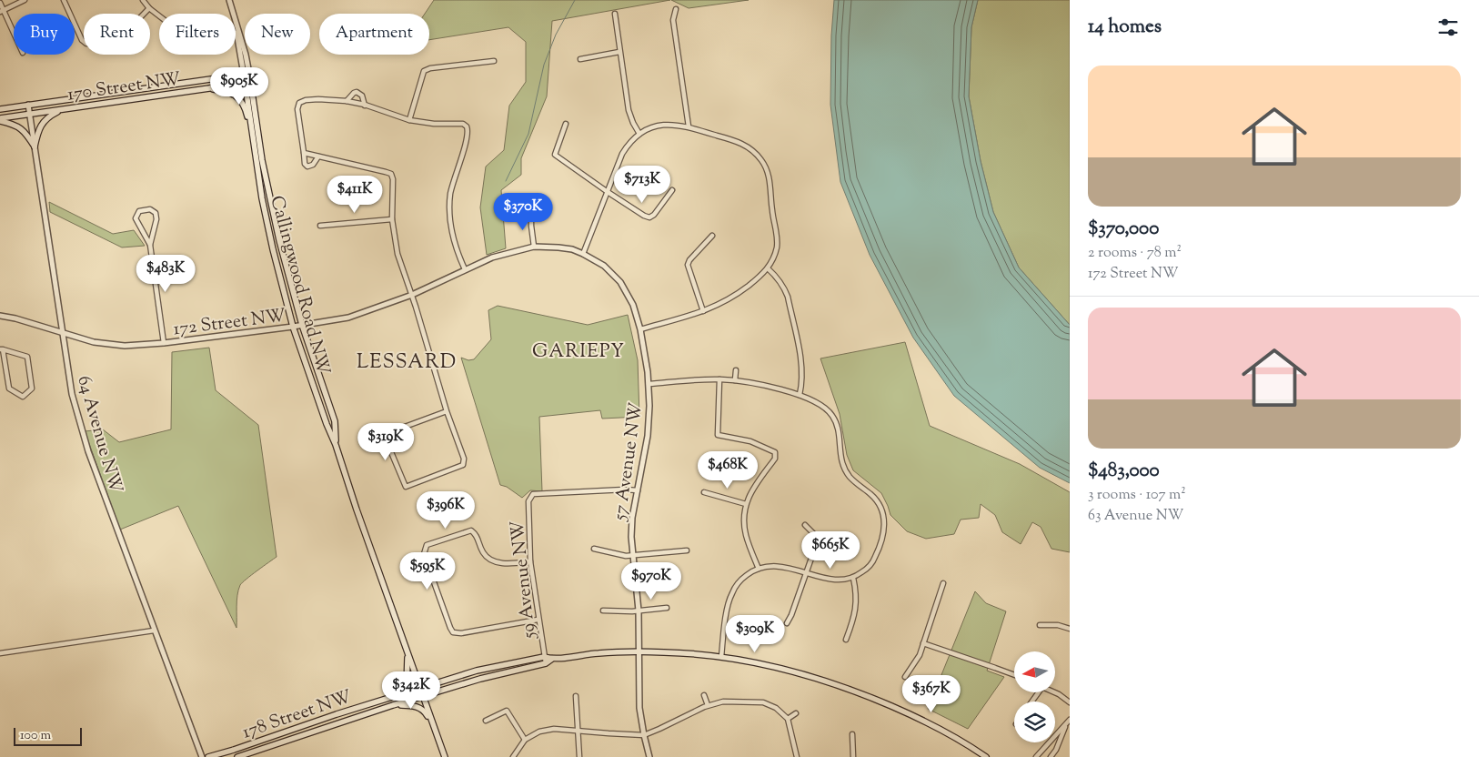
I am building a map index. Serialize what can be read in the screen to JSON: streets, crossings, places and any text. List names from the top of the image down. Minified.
{"streets":{"main road":["170 Street NW","Callingwood Road NW","178 Street NW"],"street":["172 Street NW","64 Avenue NW","57 Avenue NW","59 Avenue NW"]},"crossings":[["170 Street NW","Callingwood Road NW"],["170 Street NW","64 Avenue NW"],["Callingwood Road NW","172 Street NW"],["Callingwood Road NW","178 Street NW"],["172 Street NW","64 Avenue NW"],["172 Street NW","57 Avenue NW"],["57 Avenue NW","59 Avenue NW"],["59 Avenue NW","178 Street NW"]],"districts":["GARIEPY","LESSARD"],"scale_bar":"100 m","north":"left","page":{"heading":"14 homes","chip":["Buy","Rent","Filters","New","Apartment"],"list":[{"name":"$370,000","note":"2 rooms · 78 m² · 172 Street NW"},{"name":"$483,000","note":"3 rooms · 107 m² · 63 Avenue NW"}],"price":["$905K","$713K","$411K","$370K","$483K","$319K","$468K","$396K","$665K","$595K","$970K","$309K","$342K","$367K"],"scale":"100 m"}}
